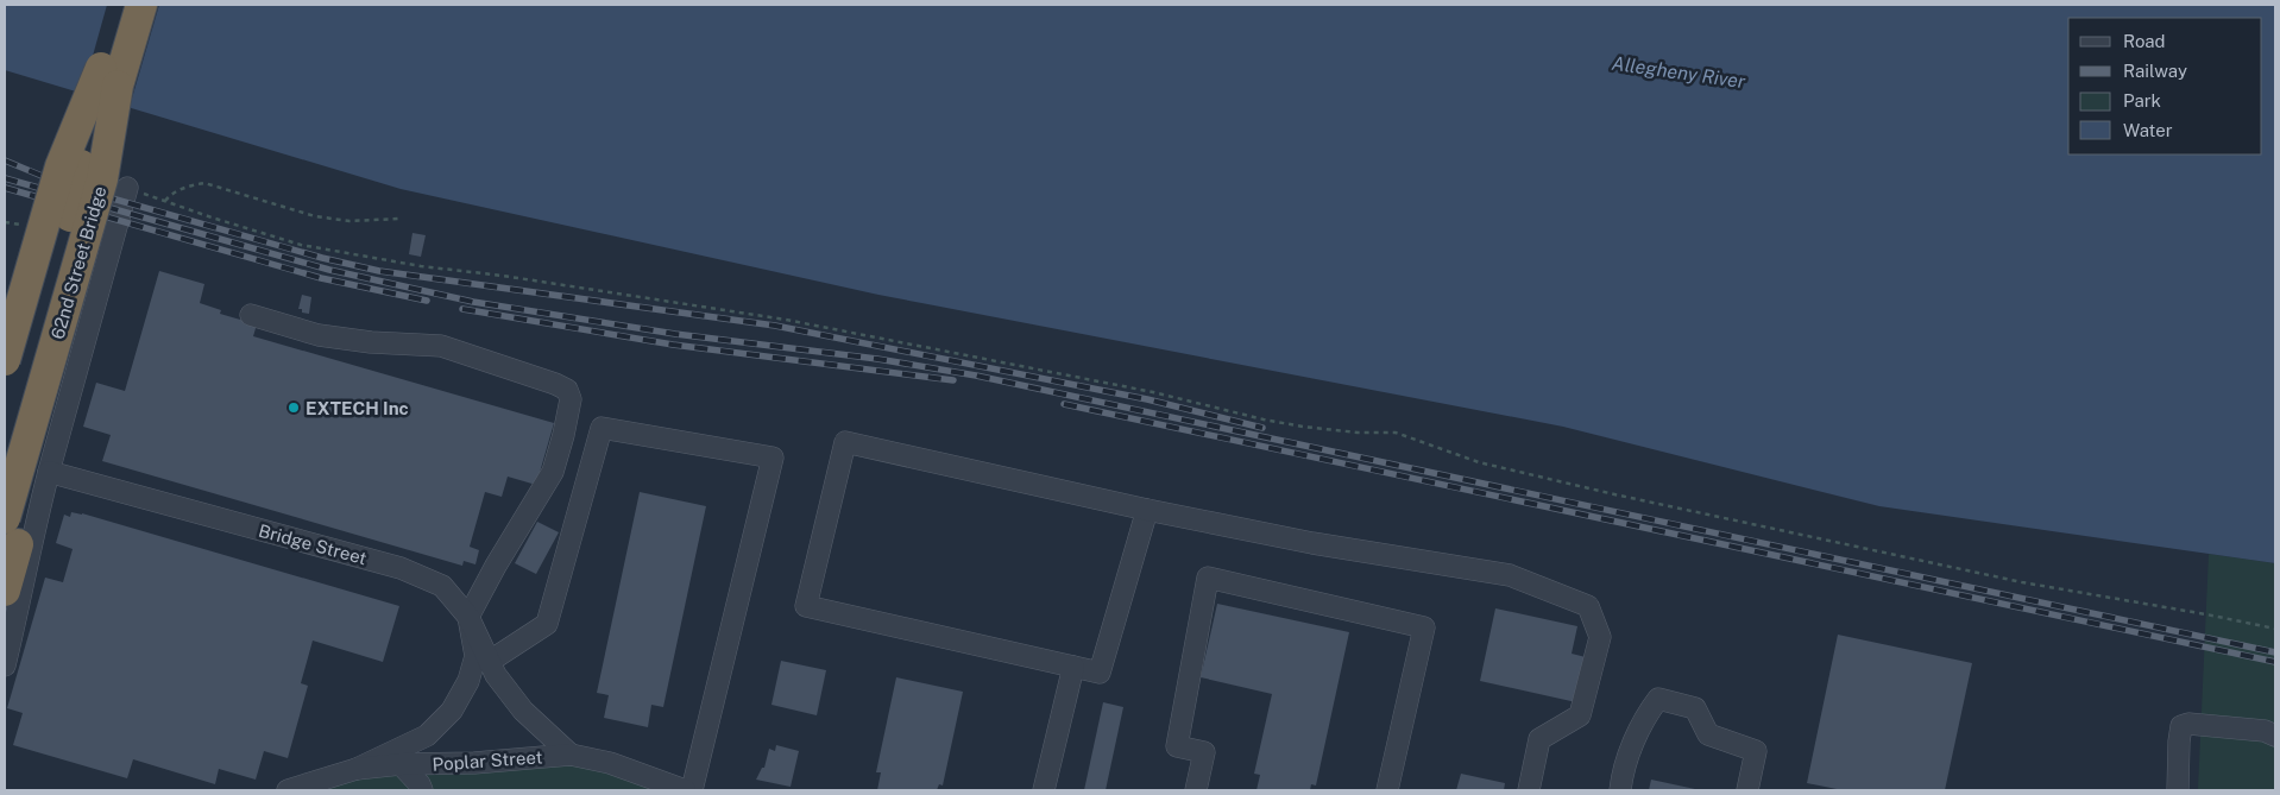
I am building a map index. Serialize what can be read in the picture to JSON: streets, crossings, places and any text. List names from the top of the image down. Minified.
{"streets":{"highway":["62nd Street Bridge"],"street":["Bridge Street","Poplar Street"]},"crossings":[["Bridge Street","Poplar Street"]],"water":["Allegheny River"],"places":["EXTECH Inc"],"legend":["Road","Railway","Park","Water"]}
